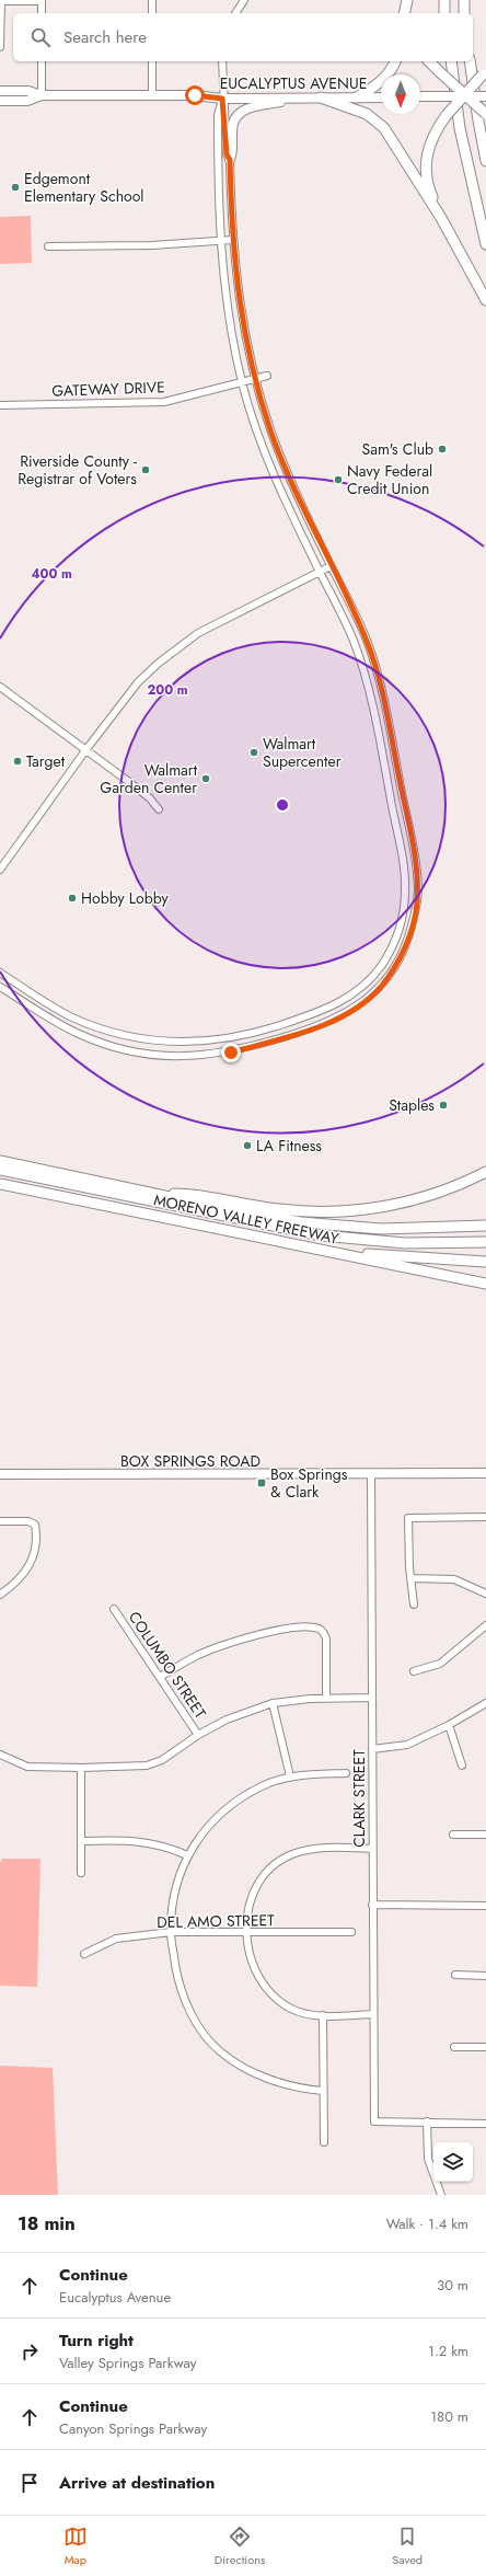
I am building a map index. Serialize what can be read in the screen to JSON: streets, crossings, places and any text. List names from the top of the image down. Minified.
{"streets":{"highway":["MORENO VALLEY FREEWAY"],"main road":["EUCALYPTUS AVENUE","BOX SPRINGS ROAD"],"street":["GATEWAY DRIVE","COLUMBO STREET","CLARK STREET","DEL AMO STREET"]},"crossings":[["BOX SPRINGS ROAD","CLARK STREET"]],"places":{"other":["Edgemont Elementary School","Sam's Club","Riverside County - Registrar of Voters","Navy Federal Credit Union","Walmart Supercenter","Target","Walmart Garden Center","Hobby Lobby","Staples","LA Fitness"],"transit":["Box Springs & Clark"]},"north":"bottom","page":{"search":"Search here","heading":["18 min","Walk · 1.4 km"],"list":[["Continue","Eucalyptus Avenue","30 m"],["Turn right","Valley Springs Parkway","1.2 km"],["Continue","Canyon Springs Parkway","180 m"],"Arrive at destination"],"nav":["Map","Directions","Saved"]},"rings":["400 m","200 m"]}
